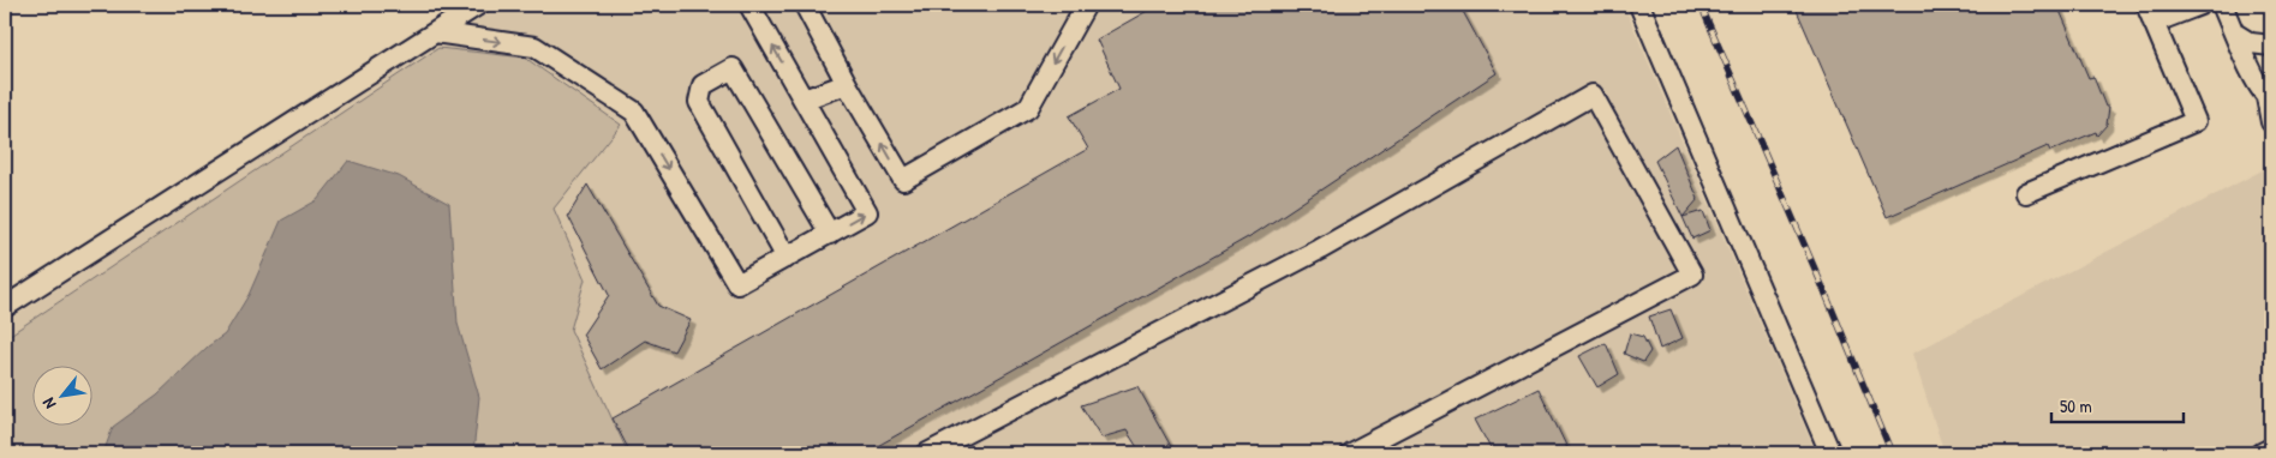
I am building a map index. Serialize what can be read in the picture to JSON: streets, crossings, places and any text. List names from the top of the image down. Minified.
{"scale_bar":"50 m","north":"bottom left"}
